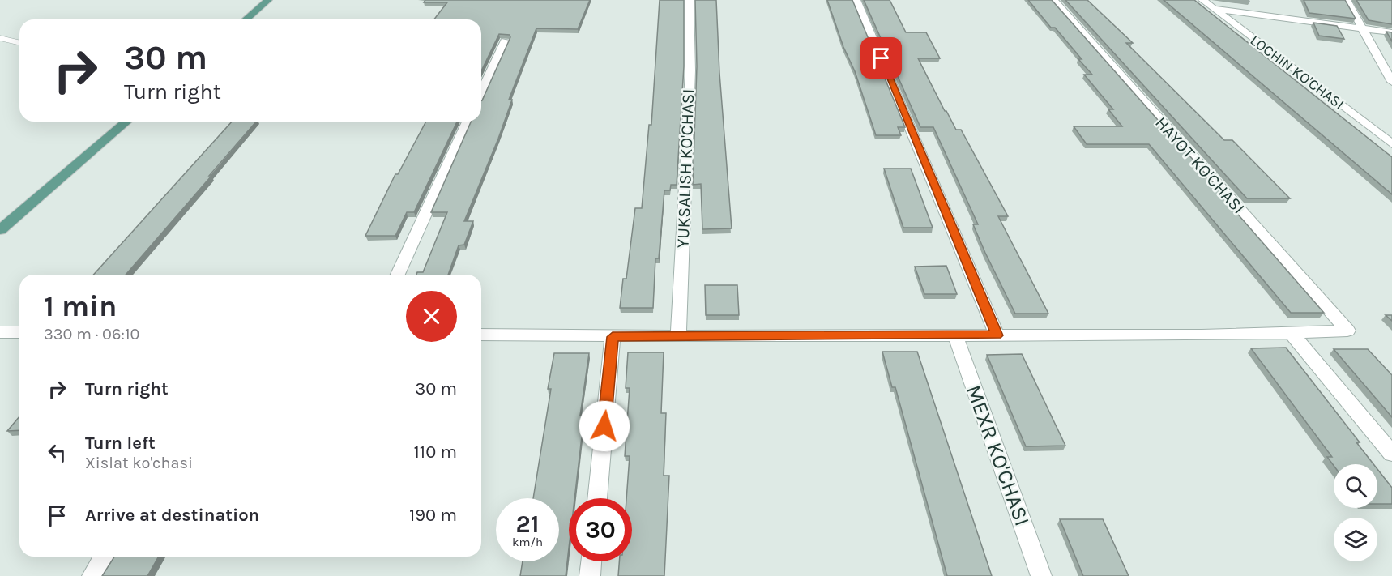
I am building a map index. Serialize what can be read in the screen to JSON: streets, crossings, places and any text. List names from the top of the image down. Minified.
{"streets":{"street":["LOCHIN KO'CHASI","HAYOT KO'CHASI","YUKSALISH KO'CHASI","MEXR KO'CHASI"]},"page":{"turn":["30 m","Turn right"],"heading":["1 min","330 m · 06:10"],"list":[{"name":"Turn right","value":"30 m"},{"name":"Turn left","note":"Xislat ko'chasi","value":"110 m"},{"name":"Arrive at destination","value":"190 m"}],"speed":"21 km/h","limit":"30"}}
